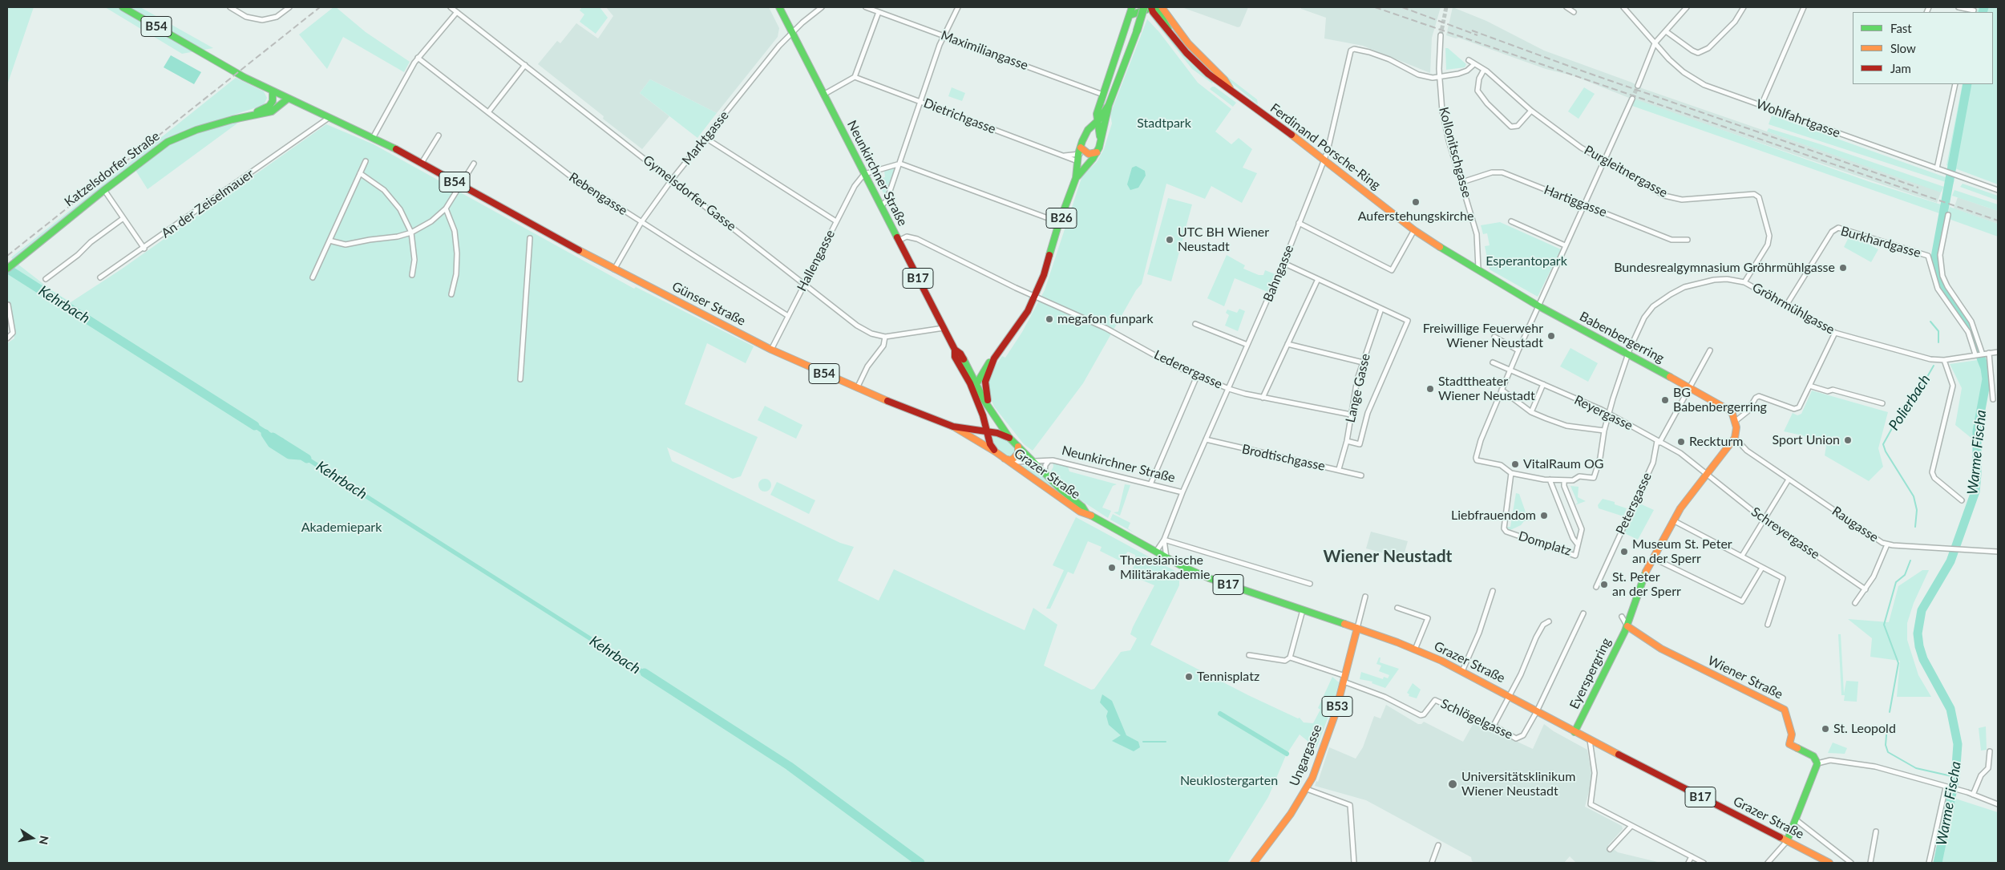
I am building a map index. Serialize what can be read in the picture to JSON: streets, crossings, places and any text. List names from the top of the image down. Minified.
{"streets":{"main road":["B54","Ferdinand Porsche-Ring","Katzelsdorfer Straße","Neunkirchner Straße","B26","B17","Günser Straße","Babenbergerring","Grazer Straße","Eyerspergring","Wiener Straße","B53","Ungargasse"],"street":["Maximiliangasse","Dietrichgasse","Wohlfahrtgasse","Marktgasse","Kollonitschgasse","Purgleitnergasse","Gymelsdorfer Gasse","Rebengasse","Hartiggasse","An der Zeiselmauer","Burkhardgasse","Hallengasse","Bahngasse","Gröhrmühlgasse","Lederergasse","Lange Gasse","Reyergasse","Brodtischgasse","Petersgasse","Raugasse","Schreyergasse","Domplatz","Schlögelgasse"]},"crossings":[["B54","Katzelsdorfer Straße"],["B54","An der Zeiselmauer"],["B54","Günser Straße"],["B54","Grazer Straße"],["Dietrichgasse","B26"],["Marktgasse","Neunkirchner Straße"],["Marktgasse","Gymelsdorfer Gasse"],["Marktgasse","Rebengasse"],["Marktgasse","Günser Straße"],["Ferdinand Porsche-Ring","Kollonitschgasse"],["Ferdinand Porsche-Ring","Bahngasse"],["Ferdinand Porsche-Ring","Babenbergerring"],["Kollonitschgasse","Hartiggasse"],["Kollonitschgasse","Bahngasse"],["Kollonitschgasse","Babenbergerring"],["Purgleitnergasse","Gröhrmühlgasse"],["Neunkirchner Straße","Gymelsdorfer Gasse"],["Neunkirchner Straße","B26"],["Neunkirchner Straße","Hallengasse"],["Neunkirchner Straße","Bahngasse"],["Neunkirchner Straße","Lederergasse"],["Neunkirchner Straße","Grazer Straße"],["Gymelsdorfer Gasse","Hallengasse"],["Rebengasse","Hallengasse"],["B26","Lederergasse"],["Burkhardgasse","Gröhrmühlgasse"],["Hallengasse","Günser Straße"],["Bahngasse","Lederergasse"],["Bahngasse","Brodtischgasse"],["Bahngasse","Grazer Straße"],["Gröhrmühlgasse","Babenbergerring"],["Gröhrmühlgasse","Reyergasse"],["Gröhrmühlgasse","Domplatz"],["Babenbergerring","Petersgasse"],["Lederergasse","Lange Gasse"],["Lange Gasse","Brodtischgasse"],["Reyergasse","Petersgasse"],["Reyergasse","Schreyergasse"],["Reyergasse","Eyerspergring"],["Grazer Straße","Eyerspergring"],["Grazer Straße","Schlögelgasse"],["Grazer Straße","Ungargasse"],["Raugasse","Eyerspergring"],["Schreyergasse","Eyerspergring"],["Eyerspergring","Wiener Straße"],["Schlögelgasse","Ungargasse"]],"districts":["Wiener Neustadt"],"water":["Kehrbach","Polierbach","Warme Fischa"],"parks":["Stadtpark","Esperantopark","Akademiepark","Neuklostergarten"],"places":["Auferstehungskirche","UTC BH Wiener Neustadt","Bundesrealgymnasium Gröhrmühlgasse","megafon funpark","Freiwillige Feuerwehr Wiener Neustadt","Stadttheater Wiener Neustadt","BG Babenbergerring","Sport Union","Reckturm","VitalRaum OG","Liebfrauendom","Museum St. Peter an der Sperr","Theresianische Militärakademie","St. Peter an der Sperr","Tennisplatz","St. Leopold","Universitätsklinikum Wiener Neustadt"],"legend":["Fast","Slow","Jam"],"north":"right"}
